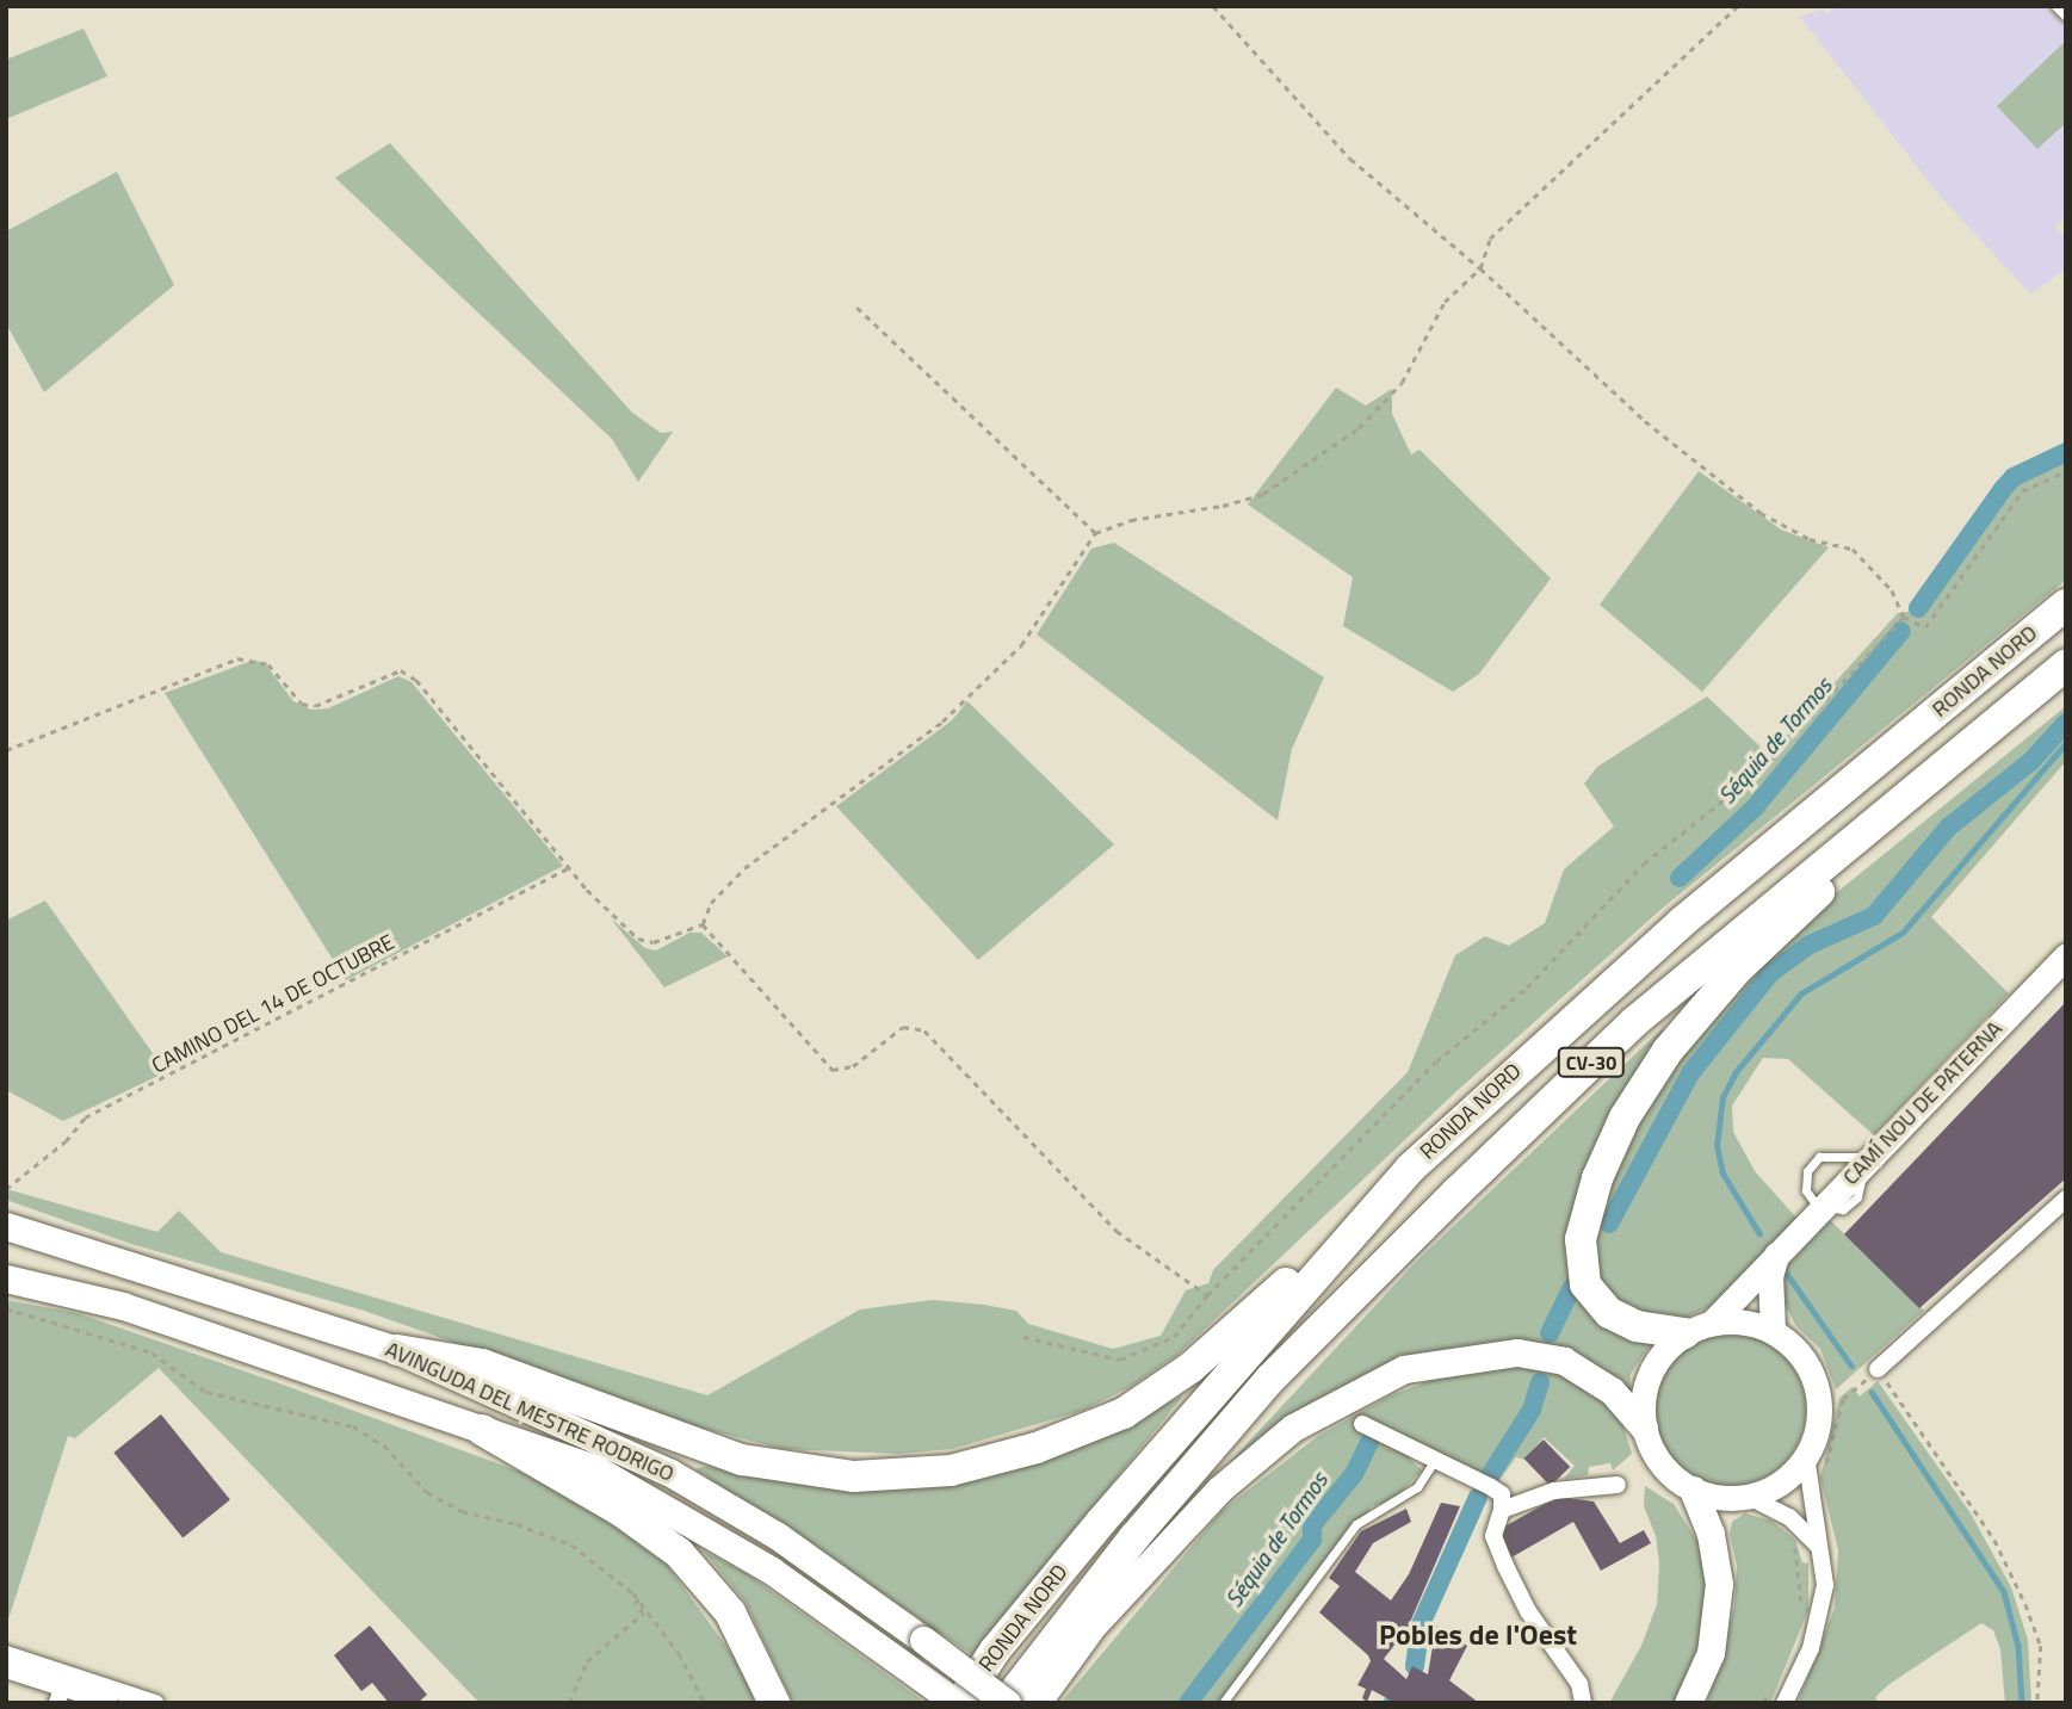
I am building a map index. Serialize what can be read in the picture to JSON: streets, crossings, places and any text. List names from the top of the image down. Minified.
{"streets":{"highway":["RONDA NORD","CV-30"],"main road":["AVINGUDA DEL MESTRE RODRIGO"],"street":["CAMÍ NOU DE PATERNA"],"path":["CAMINO DEL 14 DE OCTUBRE"]},"crossings":[["RONDA NORD","AVINGUDA DEL MESTRE RODRIGO"]],"districts":["Pobles de l'Oest"],"water":["Séquia de Tormos"]}
